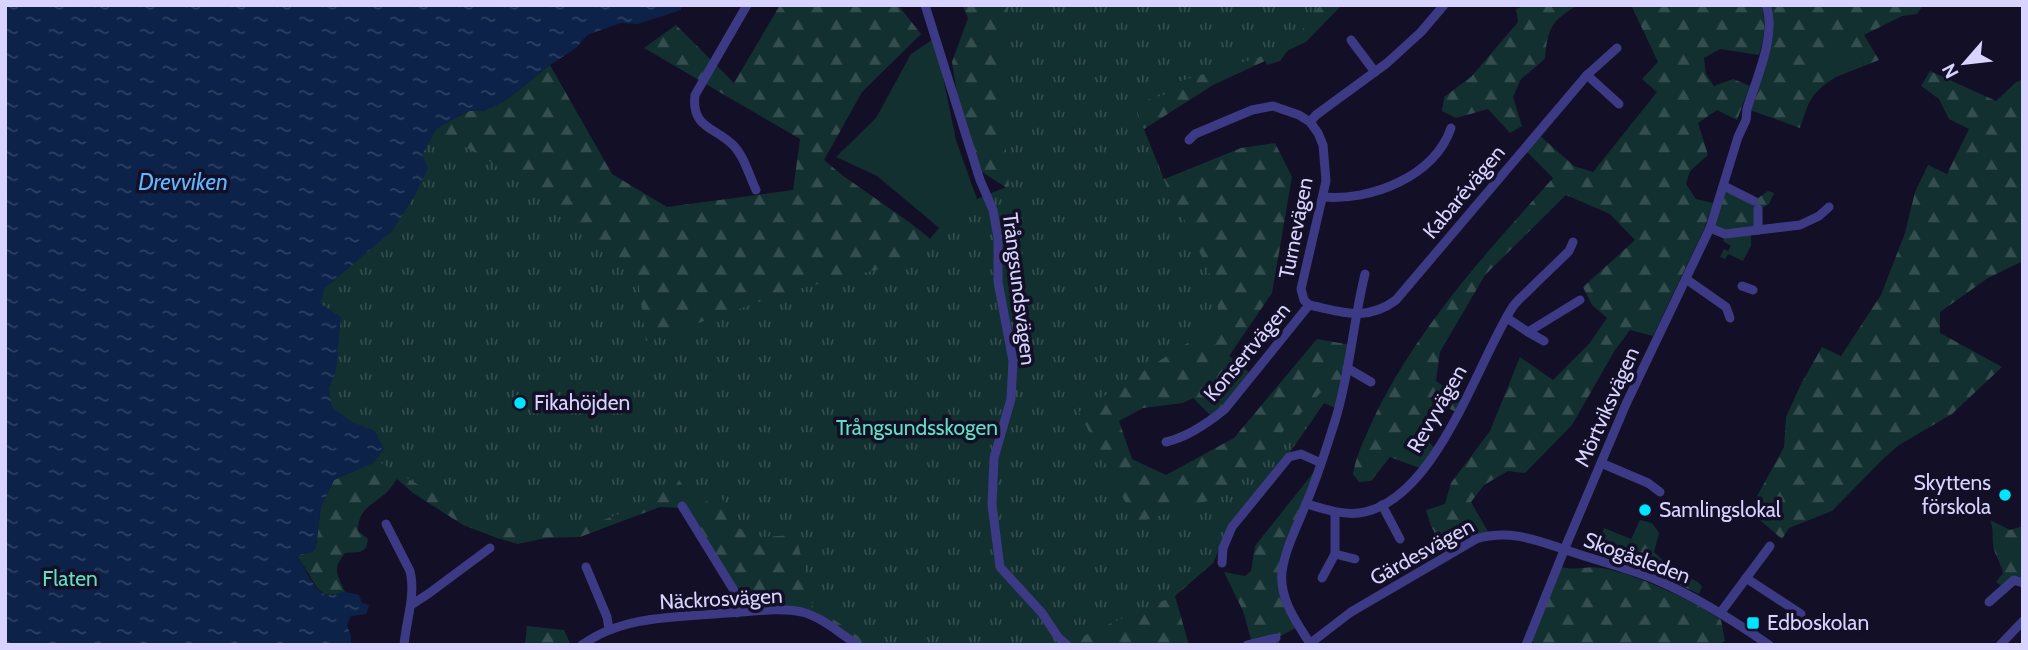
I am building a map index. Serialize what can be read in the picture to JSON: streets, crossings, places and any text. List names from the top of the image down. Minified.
{"streets":{"street":["Kabarévägen","Turnevägen","Trångsundsvägen","Konsertvägen","Mörtviksvägen","Revyvägen","Gärdesvägen","Skogåsleden","Näckrosvägen"]},"crossings":[["Kabarévägen","Konsertvägen"],["Turnevägen","Konsertvägen"],["Mörtviksvägen","Gärdesvägen"],["Mörtviksvägen","Skogåsleden"],["Gärdesvägen","Skogåsleden"]],"water":["Drevviken"],"parks":["Trångsundsskogen","Flaten"],"places":{"other":["Fikahöjden","Skyttens förskola","Samlingslokal"],"transit":["Edboskolan"]},"north":"bottom left"}
